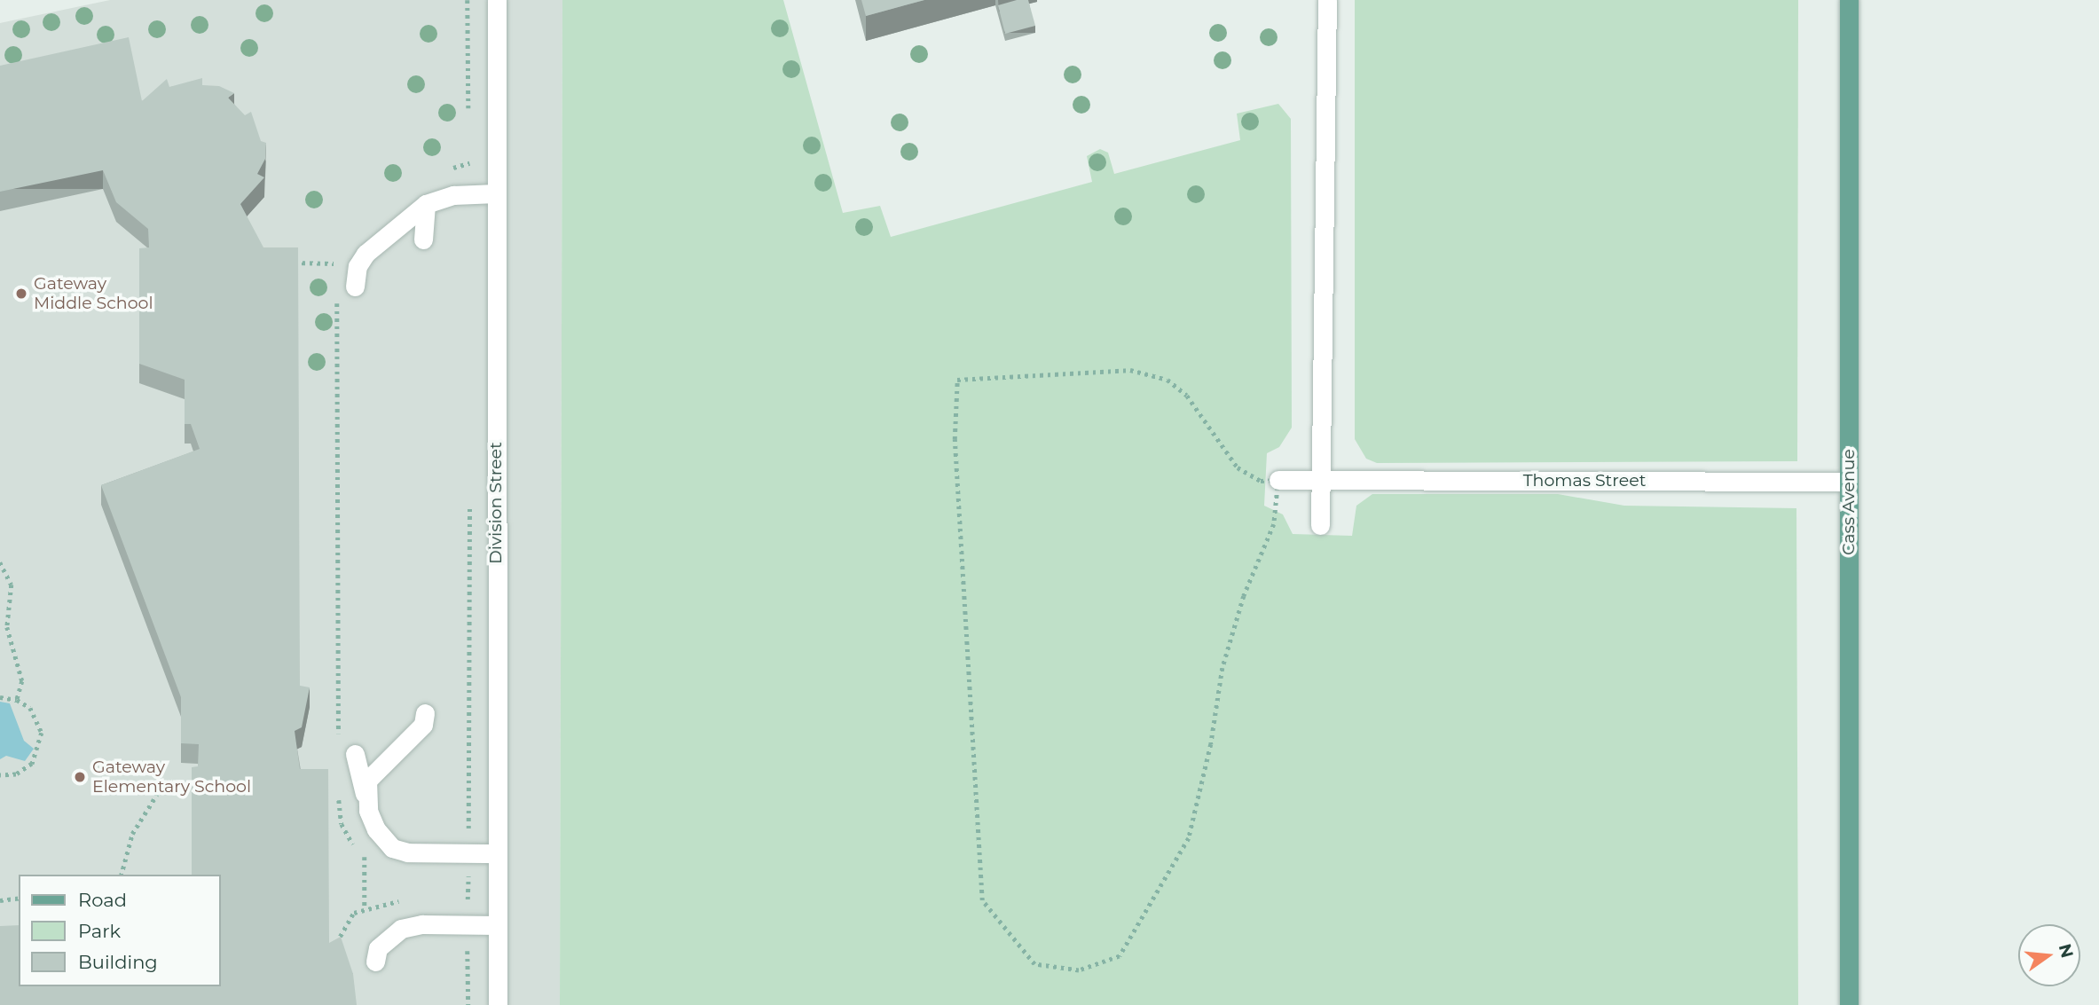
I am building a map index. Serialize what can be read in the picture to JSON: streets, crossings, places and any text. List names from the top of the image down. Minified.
{"streets":{"main road":["Cass Avenue"],"street":["Thomas Street","Division Street"]},"crossings":[["Thomas Street","Cass Avenue"]],"places":["Gateway Middle School","Gateway Elementary School"],"legend":["Road","Park","Building"],"north":"right"}
